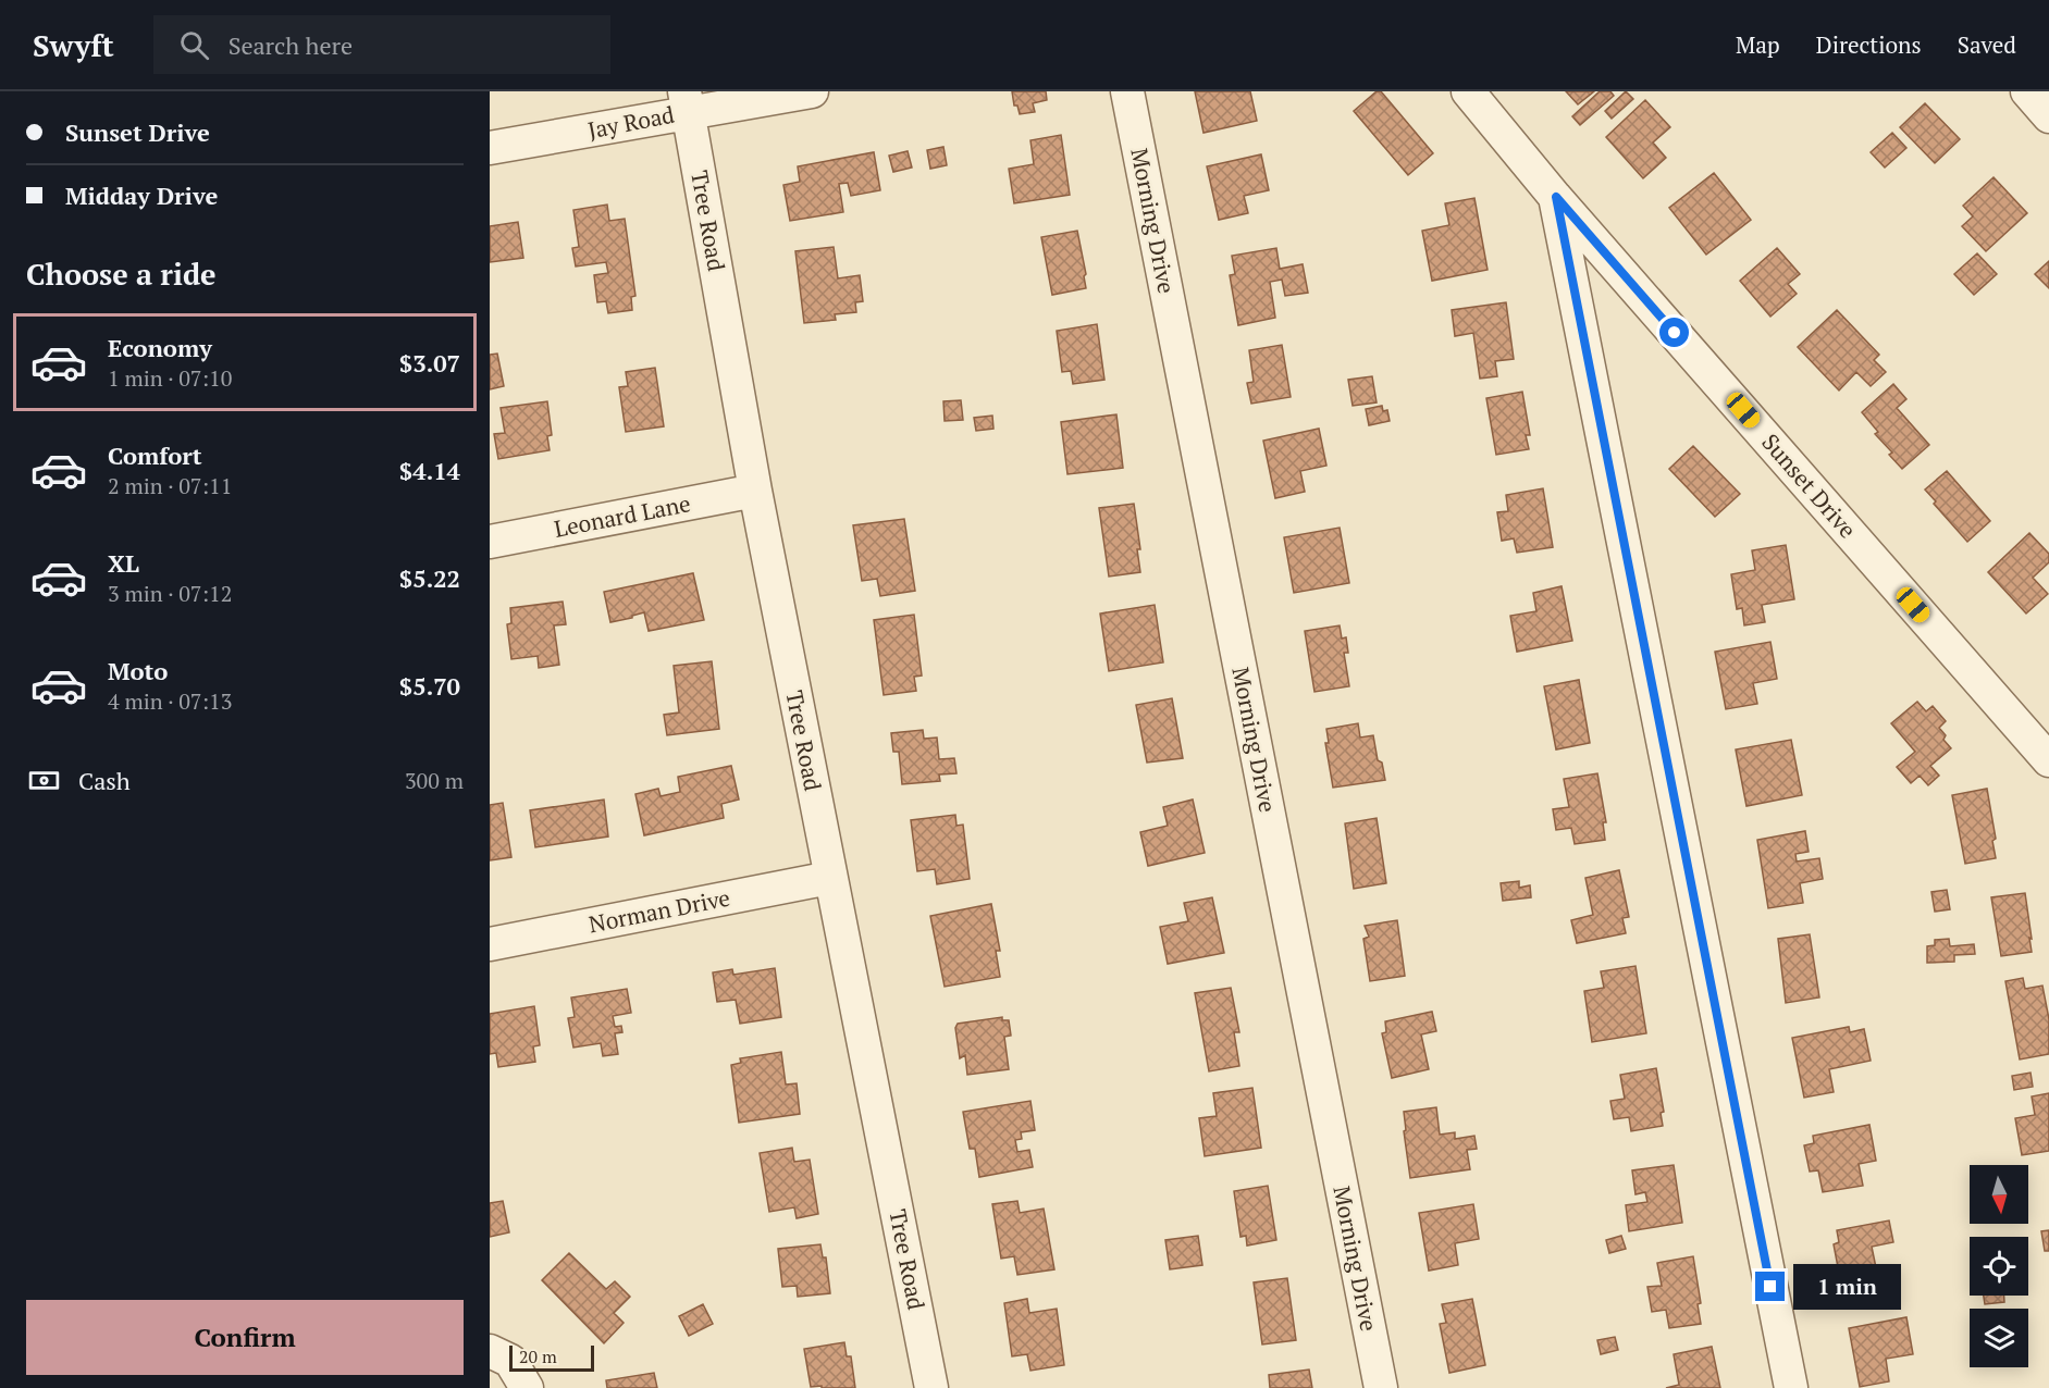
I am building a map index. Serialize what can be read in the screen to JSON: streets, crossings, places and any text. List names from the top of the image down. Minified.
{"streets":{"street":["Jay Road","Tree Road","Morning Drive","Sunset Drive","Leonard Lane","Norman Drive"]},"crossings":[["Jay Road","Tree Road"],["Tree Road","Leonard Lane"],["Tree Road","Norman Drive"]],"scale_bar":"20 m","north":"bottom","page":{"header":"Swyft","search":"Search here","nav":["Map","Directions","Saved"],"banner":["Sunset Drive","Midday Drive"],"heading":"Choose a ride","list":[{"name":"Economy","note":"1 min · 07:10","value":"$3.07"},{"name":"Comfort","note":"2 min · 07:11","value":"$4.14"},{"name":"XL","note":"3 min · 07:12","value":"$5.22"},{"name":"Moto","note":"4 min · 07:13","value":"$5.70"}],"pay":["Cash","300 m"],"bubble":"1 min","buttons":"Confirm","scale":"20 m"}}
